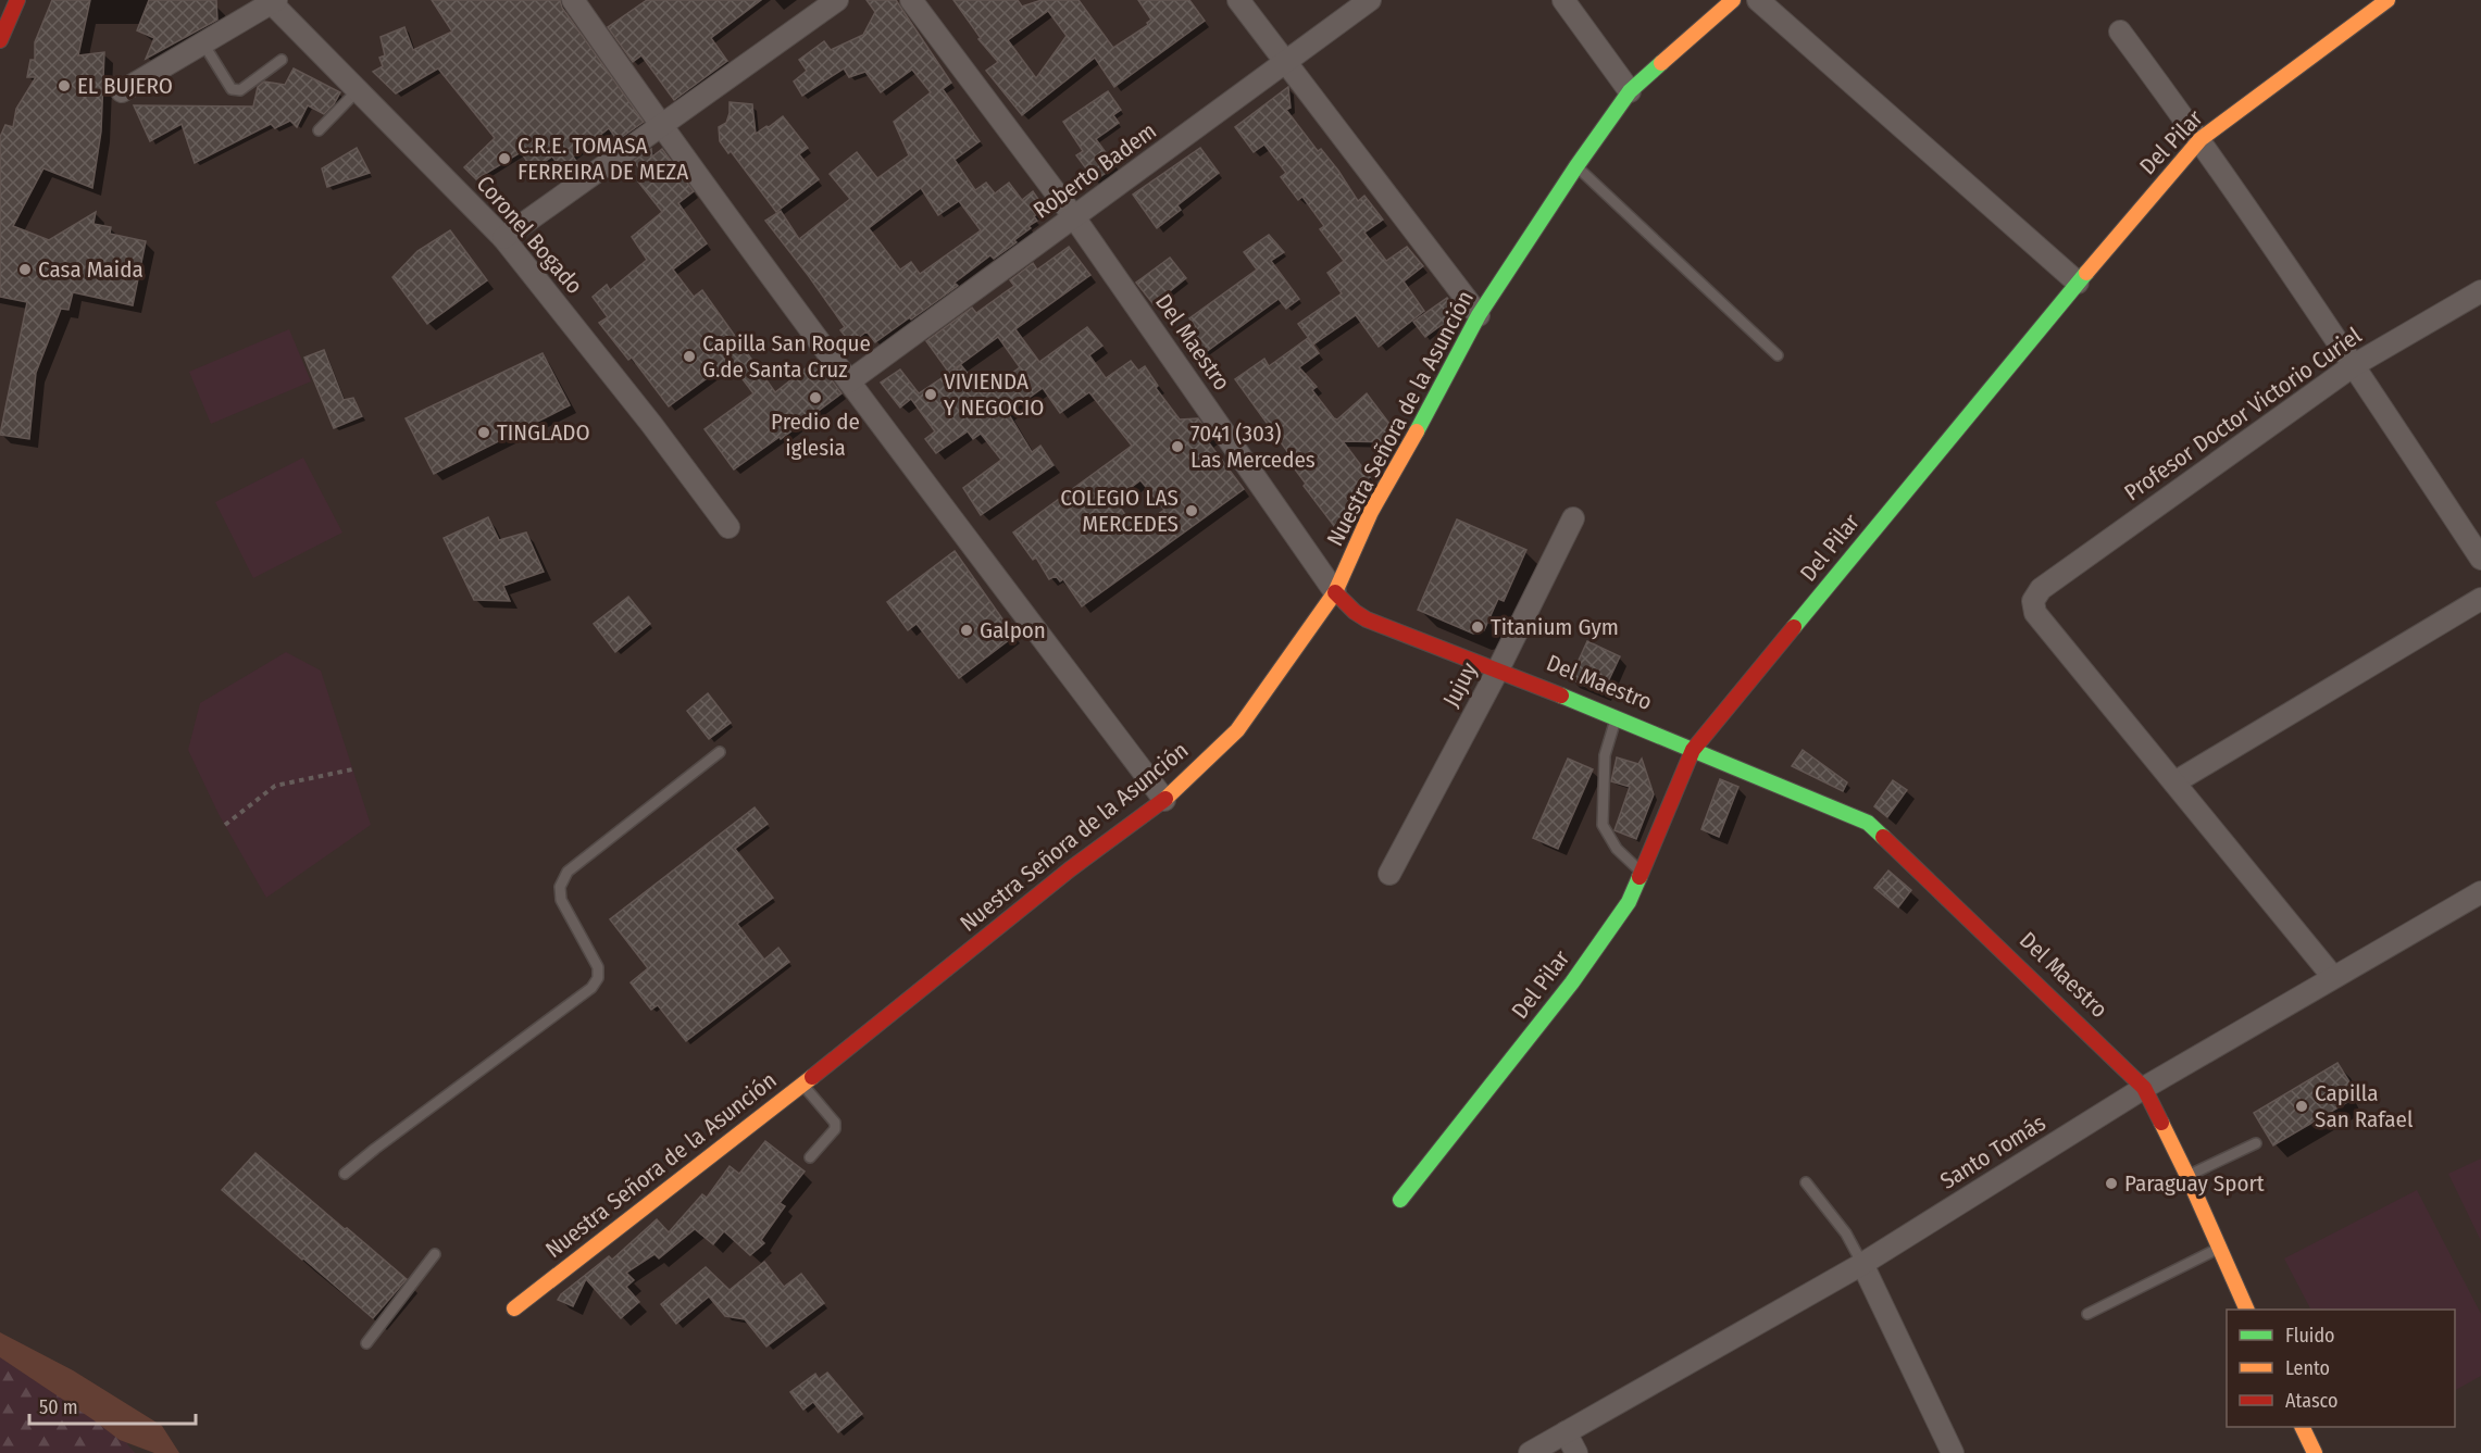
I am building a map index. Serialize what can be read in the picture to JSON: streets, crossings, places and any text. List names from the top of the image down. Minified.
{"streets":{"main road":["Del Pilar","Del Maestro","Nuestra Señora de la Asunción"],"street":["Roberto Badem","Coronel Bogado","Profesor Doctor Victorio Curiel","Jujuy","Santo Tomás"]},"crossings":[["Del Pilar","Del Maestro"],["Roberto Badem","Del Maestro"],["Del Maestro","Nuestra Señora de la Asunción"],["Del Maestro","Jujuy"],["Del Maestro","Santo Tomás"]],"places":["EL BUJERO","C.R.E. TOMASA FERREIRA DE MEZA","Casa Maida","Capilla San Roque G.de Santa Cruz","VIVIENDA Y NEGOCIO","Predio de iglesia","TINGLADO","7041 (303) Las Mercedes","COLEGIO LAS MERCEDES","Titanium Gym","Galpon","Capilla San Rafael","Paraguay Sport"],"legend":["Fluido","Lento","Atasco"],"scale_bar":"50 m"}
